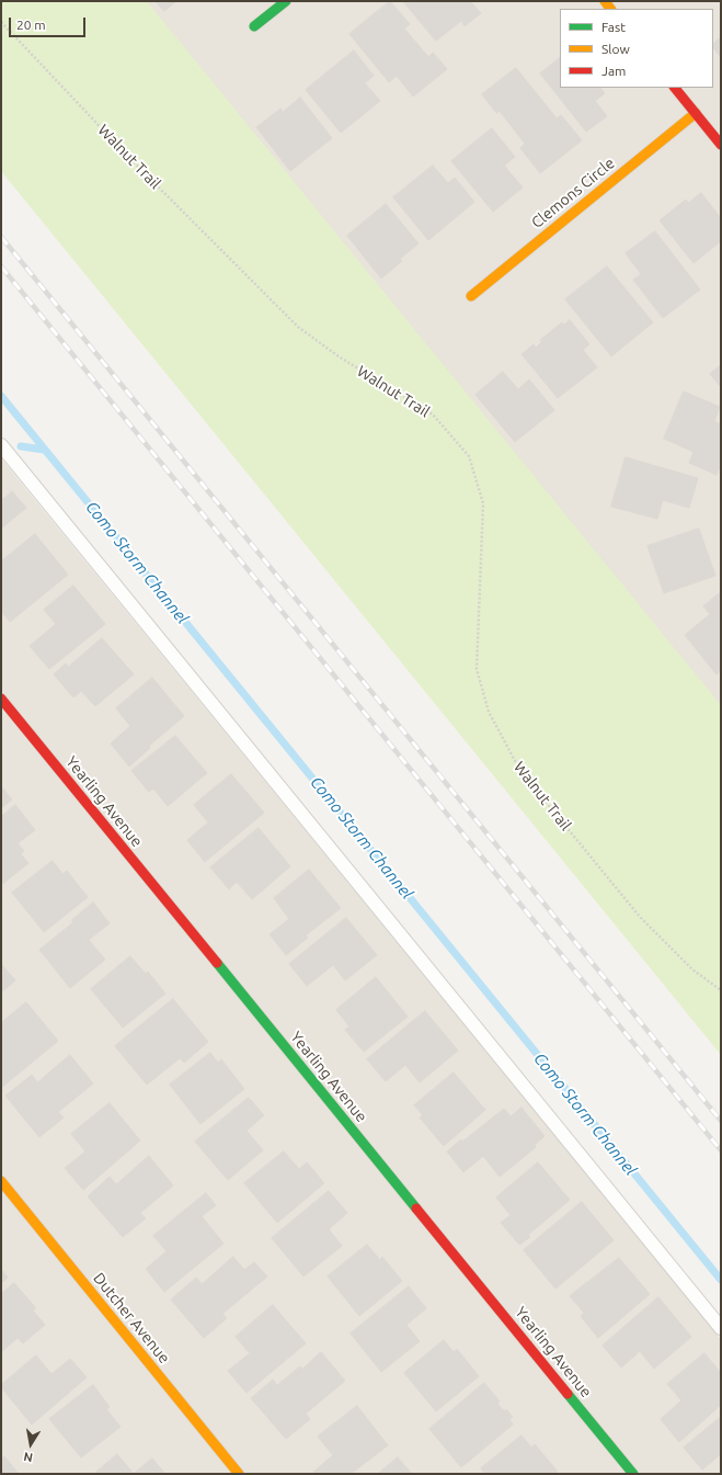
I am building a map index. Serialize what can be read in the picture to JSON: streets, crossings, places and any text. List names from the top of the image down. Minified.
{"streets":{"street":["Clemons Circle","Yearling Avenue","Dutcher Avenue"],"path":["Walnut Trail"]},"water":["Como Storm Channel"],"legend":["Fast","Slow","Jam"],"scale_bar":"20 m","north":"bottom"}
